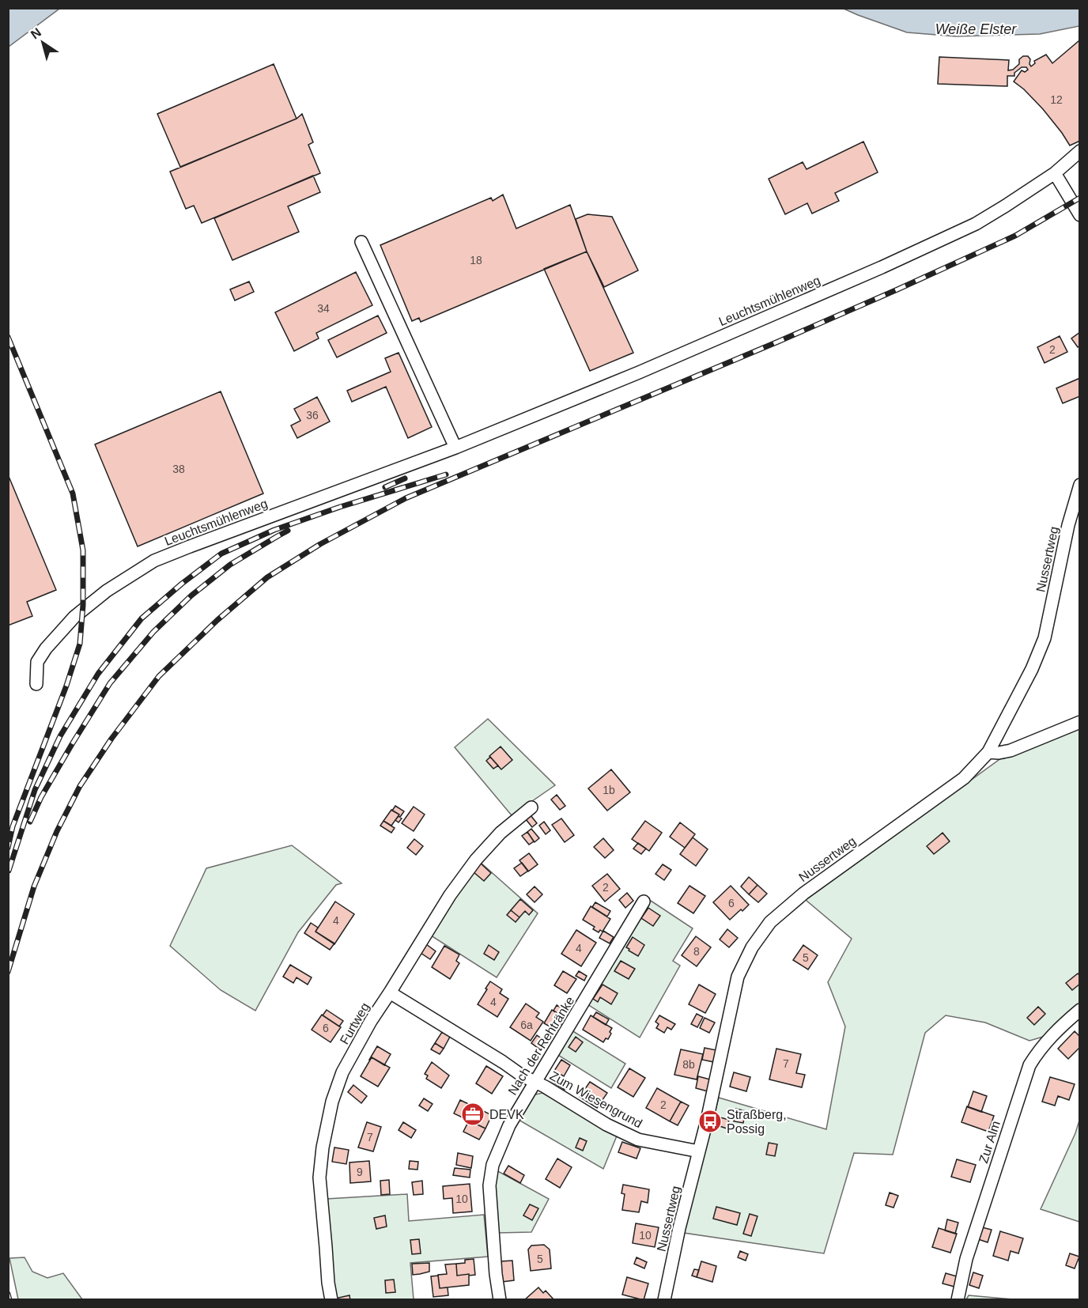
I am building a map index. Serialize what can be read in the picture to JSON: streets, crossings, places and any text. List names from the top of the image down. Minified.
{"streets":{"street":["Leuchtsmühlenweg","Nussertweg","Furtweg","Nach der Rehtränke","Zum Wiesengrund","Zur Alm"]},"crossings":[["Nussertweg","Zum Wiesengrund"],["Furtweg","Zum Wiesengrund"],["Nach der Rehtränke","Zum Wiesengrund"]],"water":["Weiße Elster"],"places":{"office":["DEVK"],"bus stop":["Straßberg, Possig"]},"house_numbers":["12","18","34","2","36","38","1b","2","6","4","4","8","5","4","6a","6","7","8b","2","7","9","10","10","5"],"north":"top left"}
